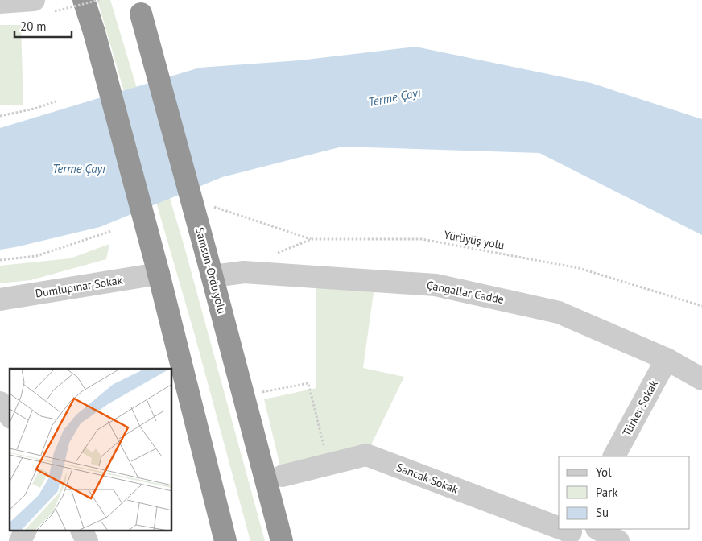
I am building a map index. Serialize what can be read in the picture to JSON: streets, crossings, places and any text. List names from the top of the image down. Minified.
{"streets":{"highway":["Samsun-Ordu yolu"],"street":["Dumlupınar Sokak","Çangallar Cadde","Türker Sokak","Sancak Sokak"],"path":["Yürüyüş yolu"]},"crossings":[["Samsun-Ordu yolu","Çangallar Cadde"],["Çangallar Cadde","Türker Sokak"]],"water":["Terme Çayı"],"legend":["Yol","Park","Su"],"scale_bar":"20 m"}
